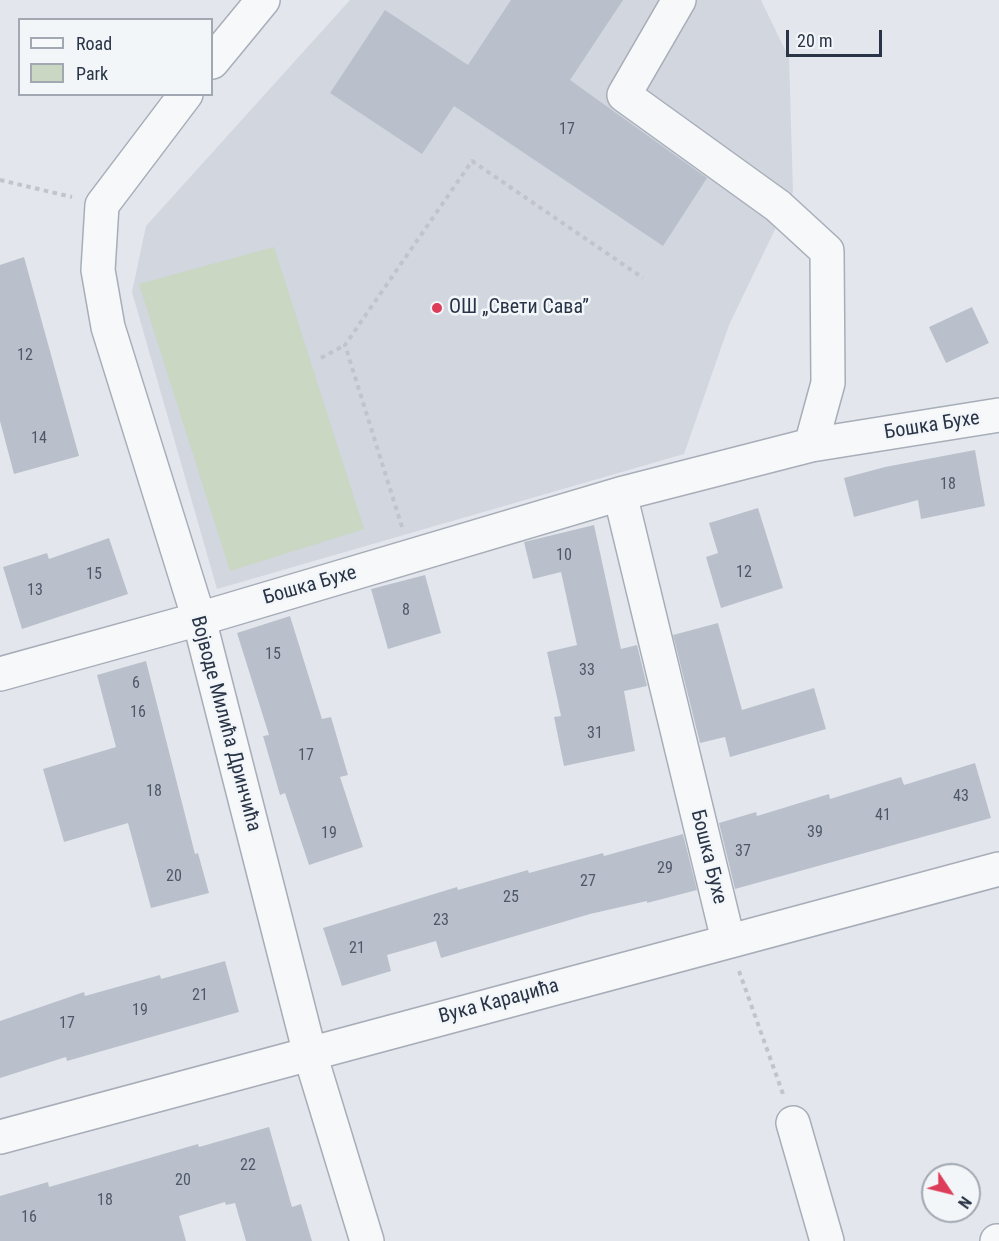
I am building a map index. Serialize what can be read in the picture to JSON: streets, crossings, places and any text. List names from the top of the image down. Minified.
{"streets":{"street":["Бошка Бухе","Војводе Милића Дринчића","Вука Караџића"]},"crossings":[["Бошка Бухе","Војводе Милића Дринчића"],["Бошка Бухе","Вука Караџића"],["Војводе Милића Дринчића","Вука Караџића"]],"places":["ОШ „Свети Сава”"],"house_numbers":["17","12","14","18","10","12","15","13","8","15","33","6","16","31","17","18","43","41","39","19","37","29","20","27","25","23","21","21","19","17","22","20","18","16"],"legend":["Road","Park"],"scale_bar":"20 m","north":"bottom right"}
